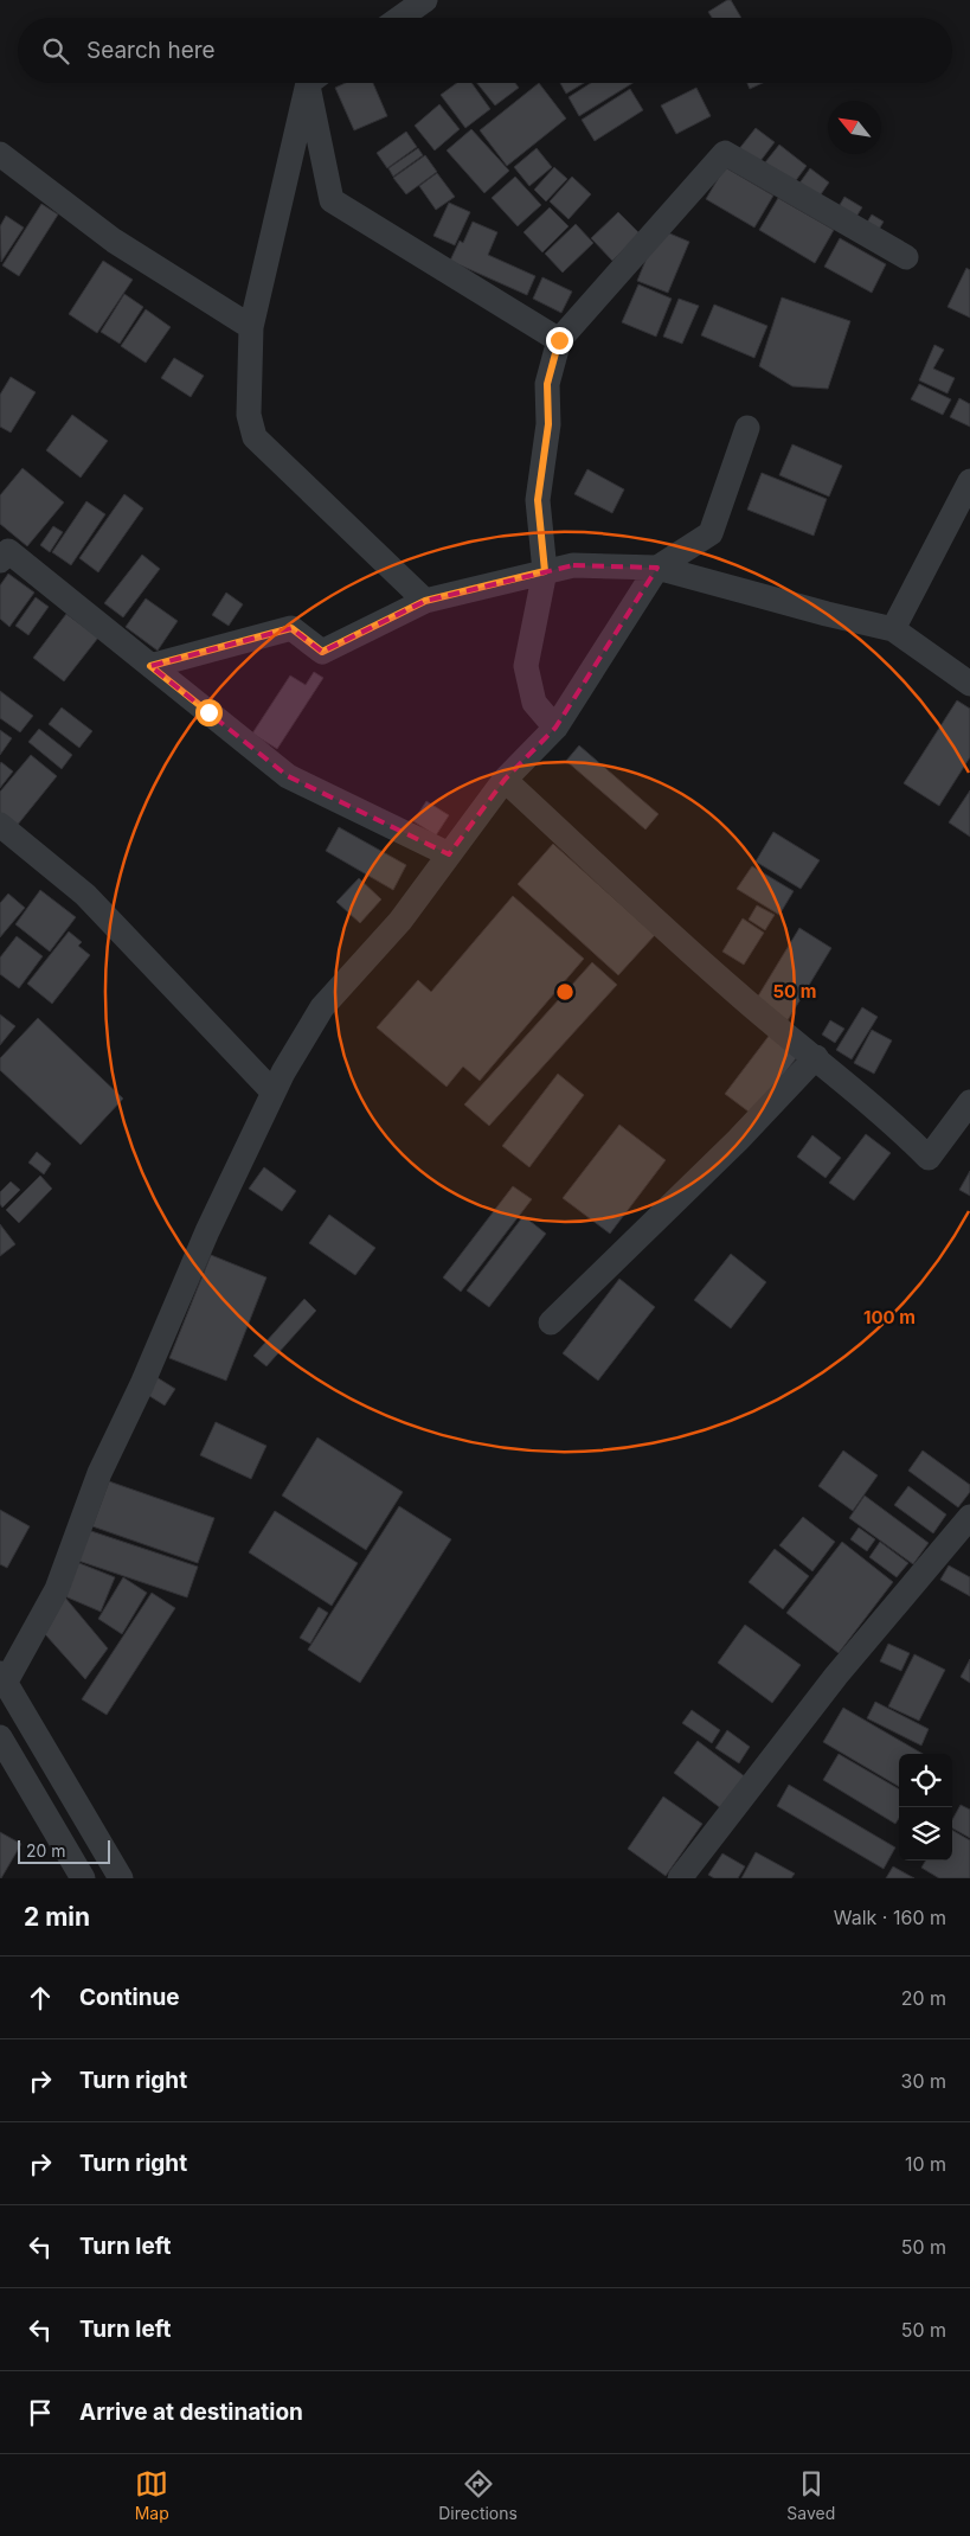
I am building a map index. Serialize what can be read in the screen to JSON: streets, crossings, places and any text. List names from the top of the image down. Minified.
{"scale_bar":"20 m","north":"top left","page":{"search":"Search here","scale":"20 m","heading":["2 min","Walk · 160 m"],"list":[["Continue","20 m"],["Turn right","30 m"],["Turn right","10 m"],["Turn left","50 m"],["Turn left","50 m"],"Arrive at destination"],"nav":["Map","Directions","Saved"]},"rings":["50 m","100 m"]}
